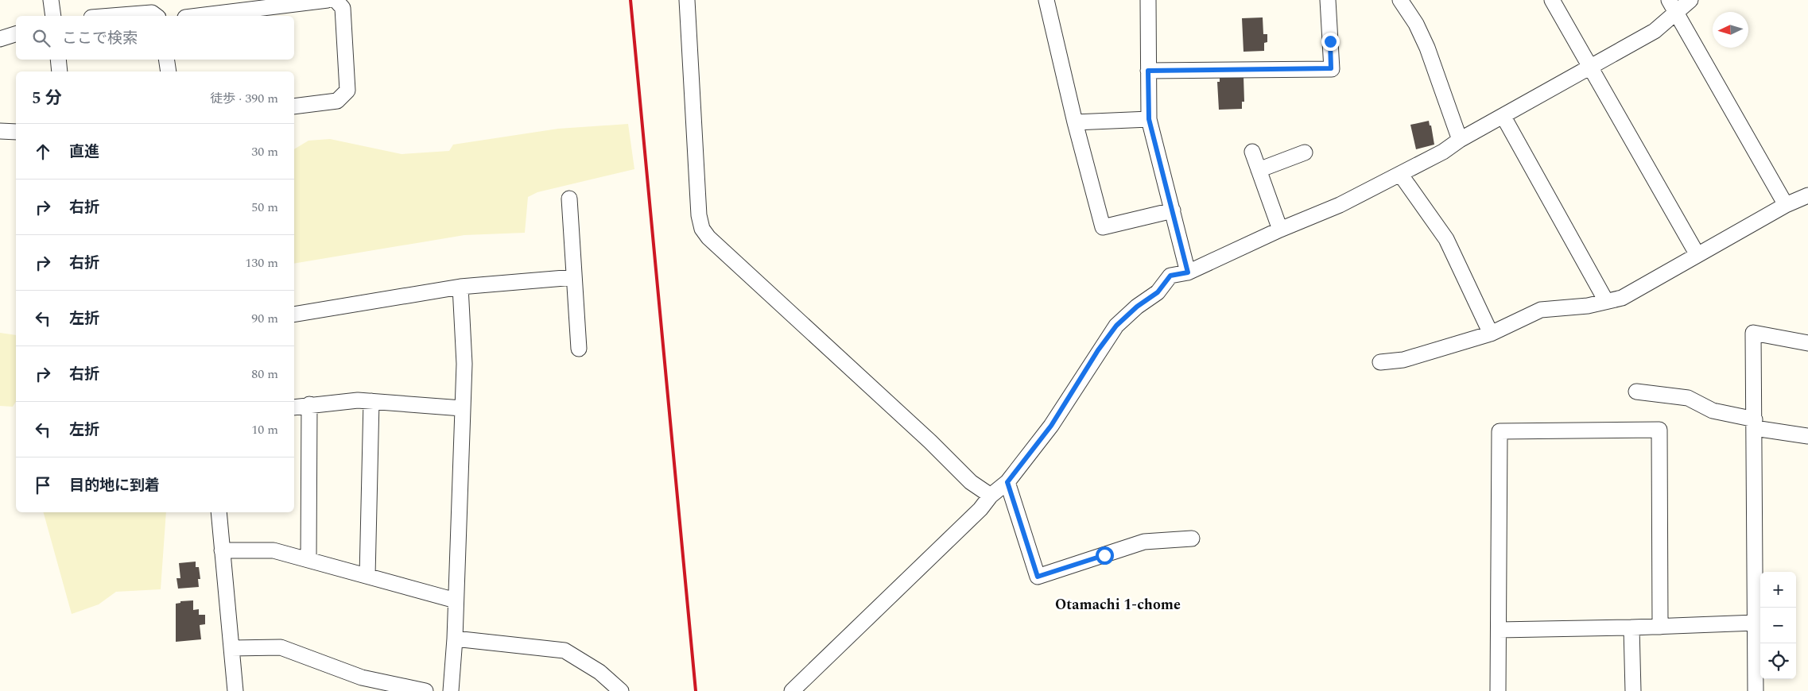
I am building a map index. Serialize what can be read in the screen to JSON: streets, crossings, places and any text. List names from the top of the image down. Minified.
{"districts":["Otamachi 1-chome"],"north":"left","page":{"search":"ここで検索","heading":["5 分","徒歩 · 390 m"],"list":[["直進","30 m"],["右折","50 m"],["右折","130 m"],["左折","90 m"],["右折","80 m"],["左折","10 m"],"目的地に到着"],"map_buttons":["+","−"]}}
